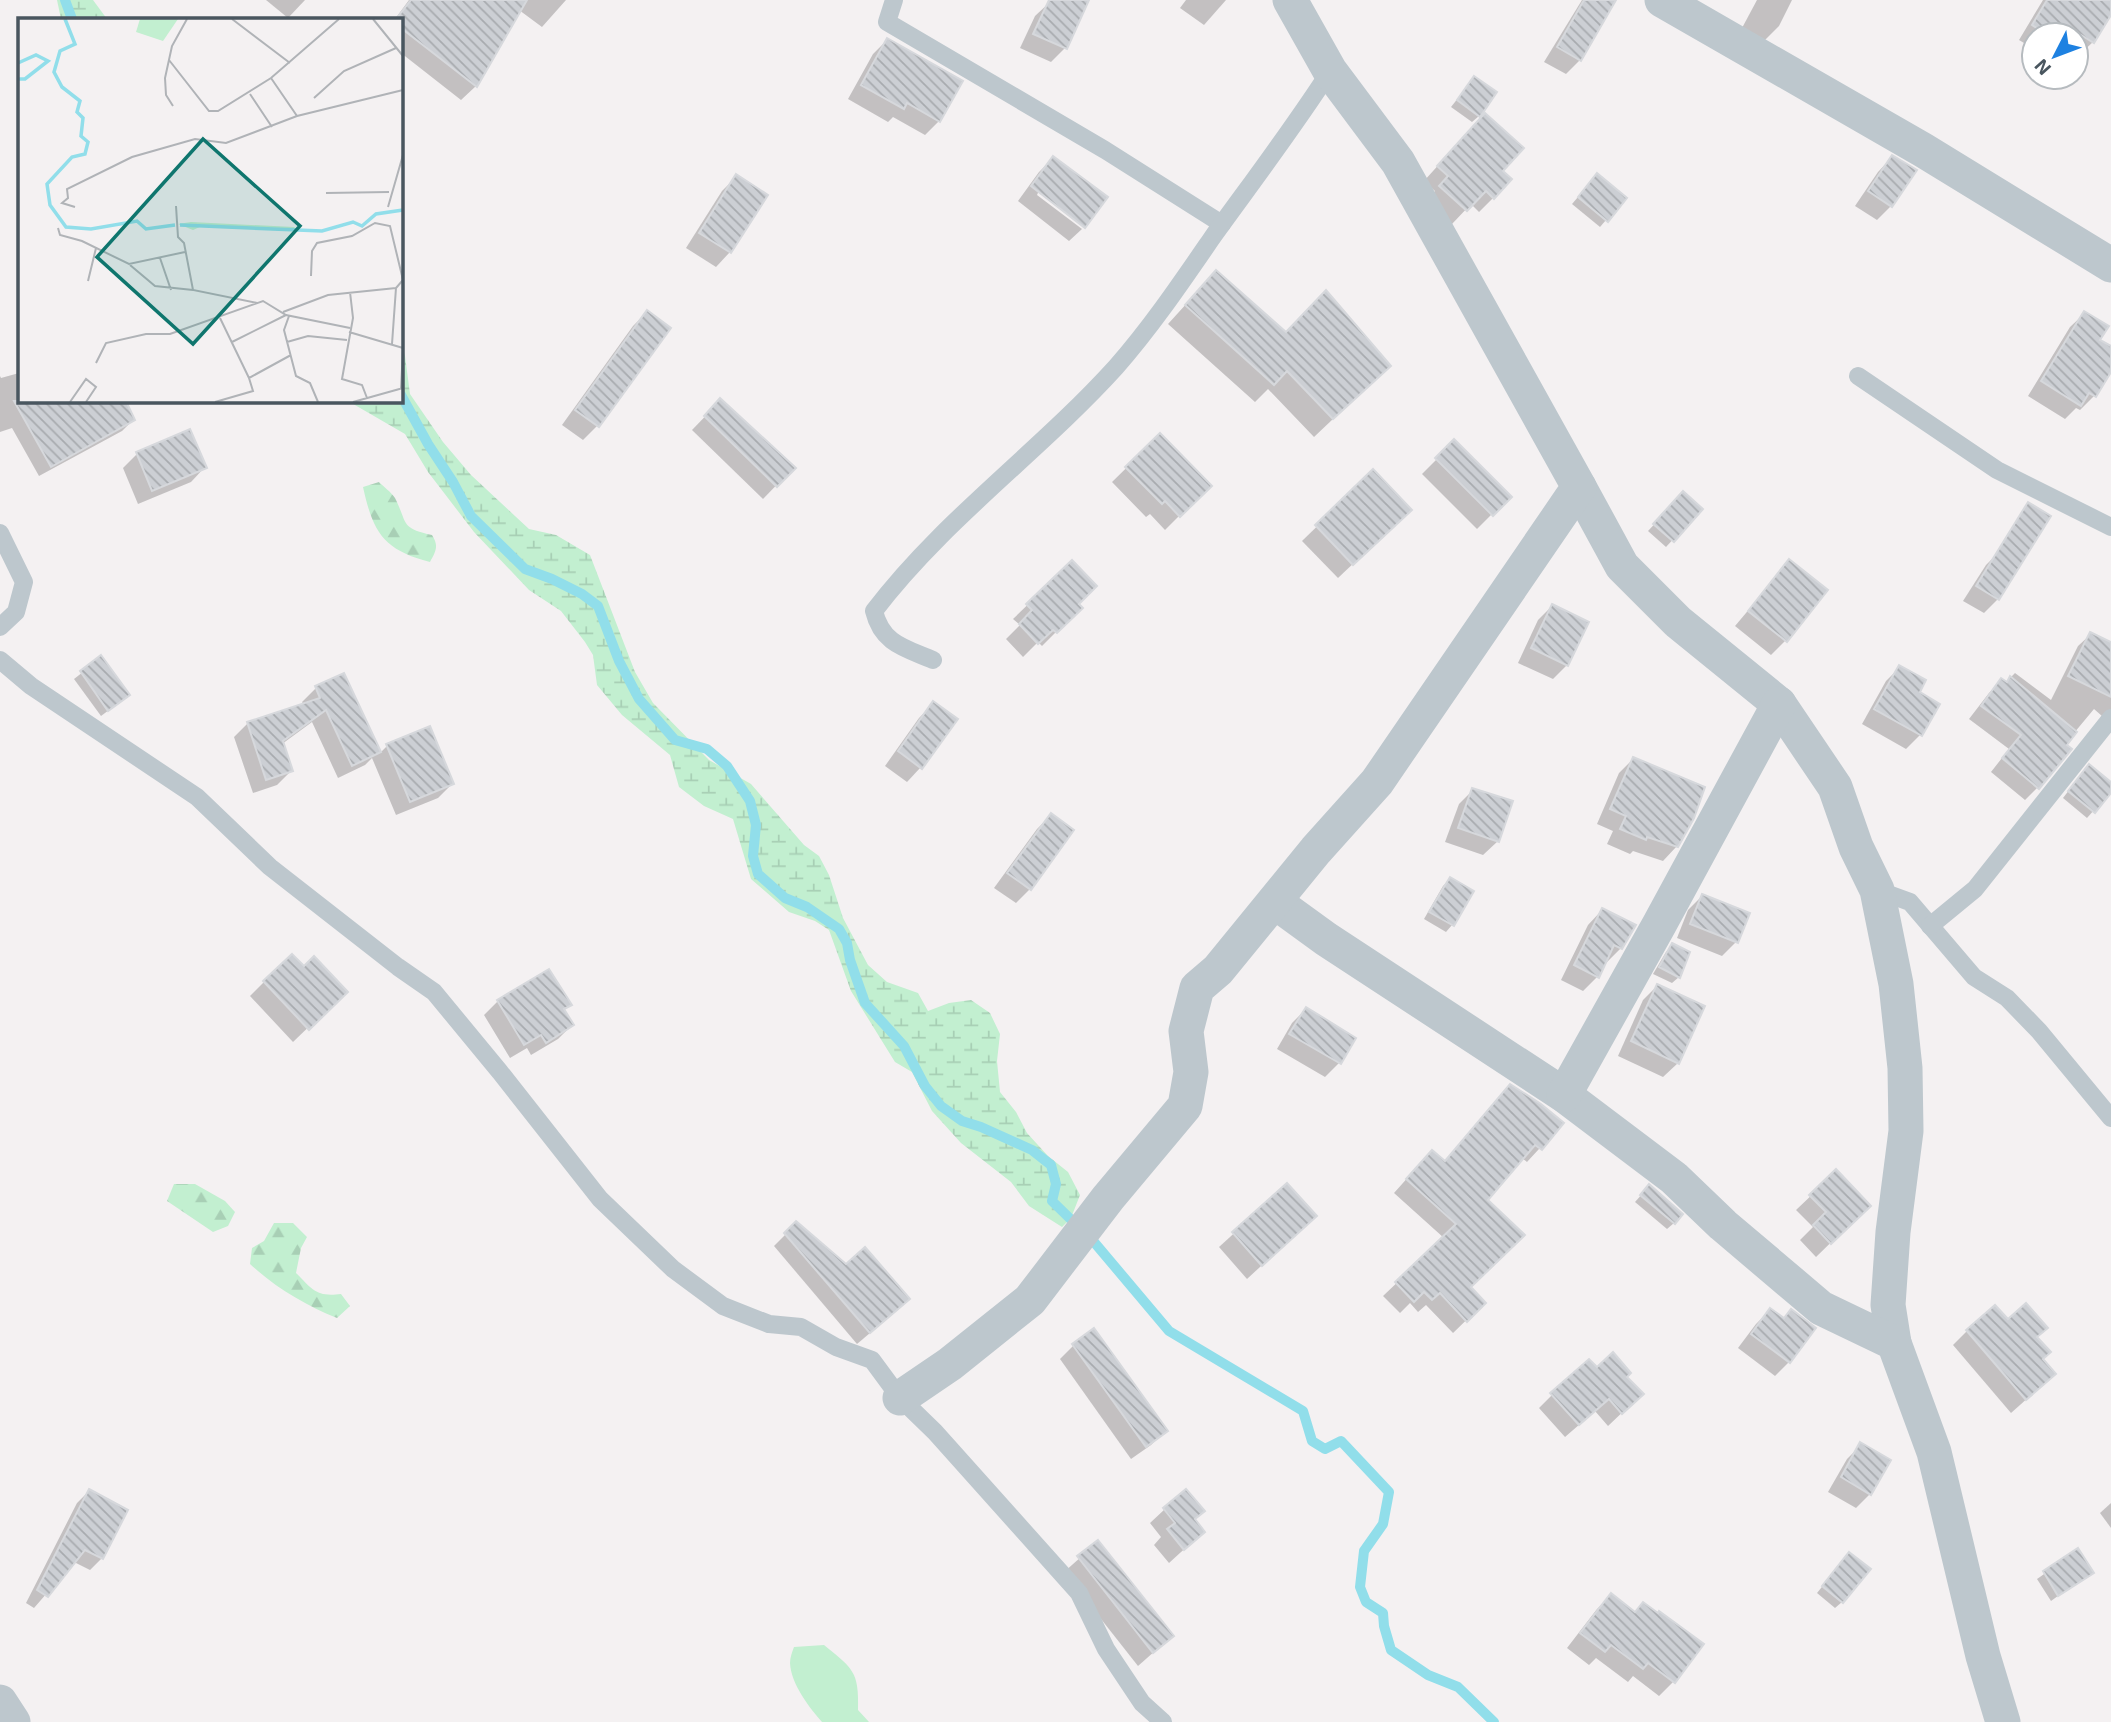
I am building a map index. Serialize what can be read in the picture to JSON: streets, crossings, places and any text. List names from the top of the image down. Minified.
{"north":"bottom left"}
